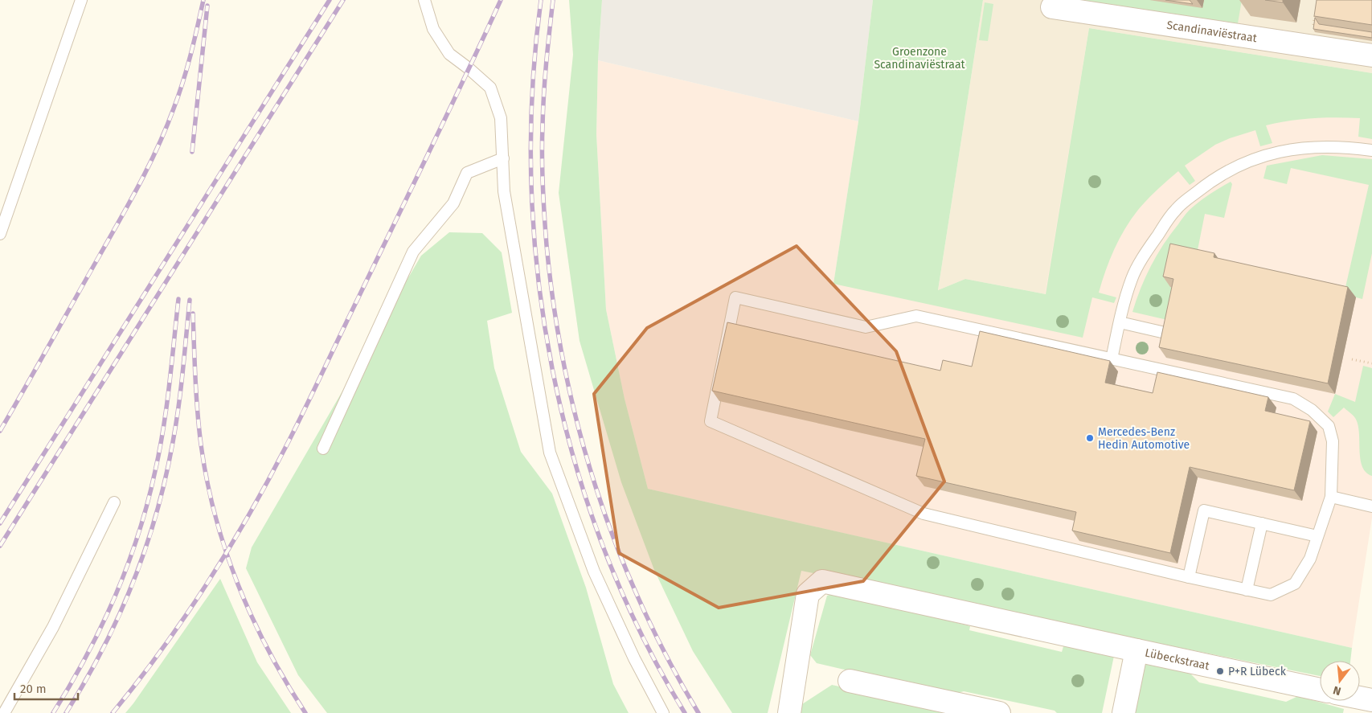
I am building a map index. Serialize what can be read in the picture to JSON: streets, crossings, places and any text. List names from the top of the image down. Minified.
{"streets":{"street":["Scandinaviëstraat","Lübeckstraat"]},"parks":["Groenzone Scandinaviëstraat"],"places":["Mercedes-Benz Hedin Automotive","P+R Lübeck"],"scale_bar":"20 m","north":"bottom"}
